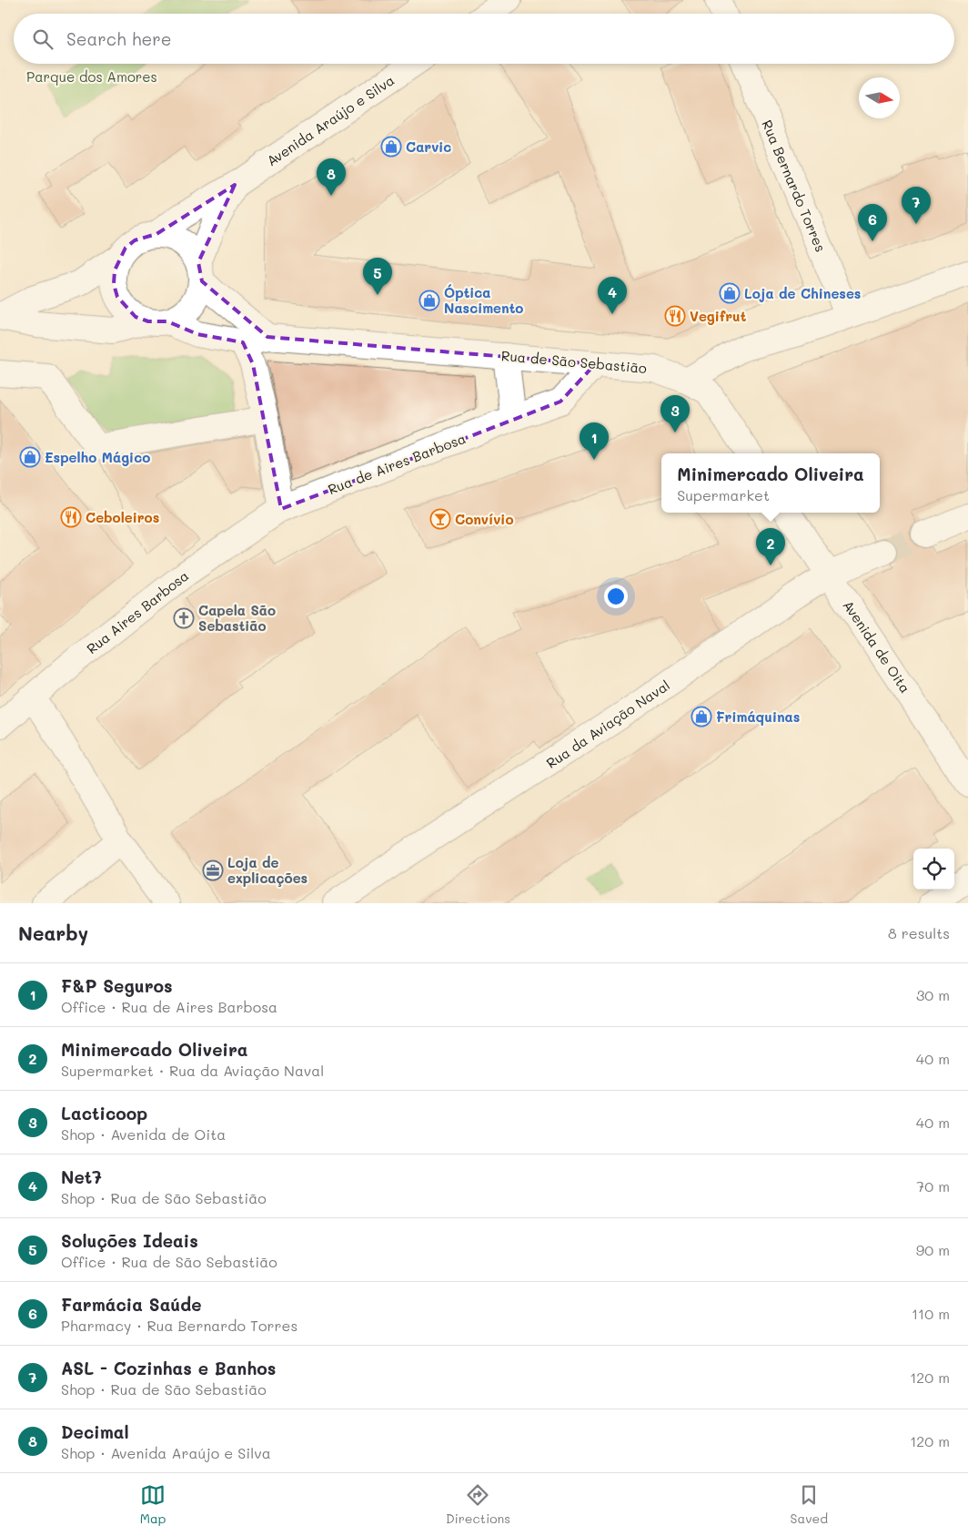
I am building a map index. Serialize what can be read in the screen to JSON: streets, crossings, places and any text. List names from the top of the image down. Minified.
{"streets":{"street":["Avenida Araújo e Silva","Rua Bernardo Torres","Rua de São Sebastião","Rua de Aires Barbosa","Rua Aires Barbosa","Avenida de Oita","Rua da Aviação Naval"]},"crossings":[["Avenida Araújo e Silva","Rua de São Sebastião"],["Rua de São Sebastião","Rua de Aires Barbosa"],["Rua de Aires Barbosa","Rua Aires Barbosa"],["Avenida de Oita","Rua da Aviação Naval"]],"parks":["Parque dos Amores"],"places":{"shop":["Carvic","Loja de Chineses","Óptica Nascimento","Espelho Mágico","Frimáquinas"],"restaurant":["Vegifrut","Ceboleiros"],"bar":["Convívio"],"church":["Capela São Sebastião"],"office":["Loja de explicações"]},"north":"right","page":{"search":"Search here","pins":["8","7","6","5","4","3","1","2"],"popup":["Minimercado Oliveira","Supermarket"],"heading":["Nearby","8 results"],"list":[{"mark":"1","name":"F&P Seguros","note":"Office · Rua de Aires Barbosa","value":"30 m"},{"mark":"2","name":"Minimercado Oliveira","note":"Supermarket · Rua da Aviação Naval","value":"40 m"},{"mark":"3","name":"Lacticoop","note":"Shop · Avenida de Oita","value":"40 m"},{"mark":"4","name":"Net7","note":"Shop · Rua de São Sebastião","value":"70 m"},{"mark":"5","name":"Soluções Ideais","note":"Office · Rua de São Sebastião","value":"90 m"},{"mark":"6","name":"Farmácia Saúde","note":"Pharmacy · Rua Bernardo Torres","value":"110 m"},{"mark":"7","name":"ASL - Cozinhas e Banhos","note":"Shop · Rua de São Sebastião","value":"120 m"},{"mark":"8","name":"Decimal","note":"Shop · Avenida Araújo e Silva","value":"120 m"}],"nav":["Map","Directions","Saved"]}}
